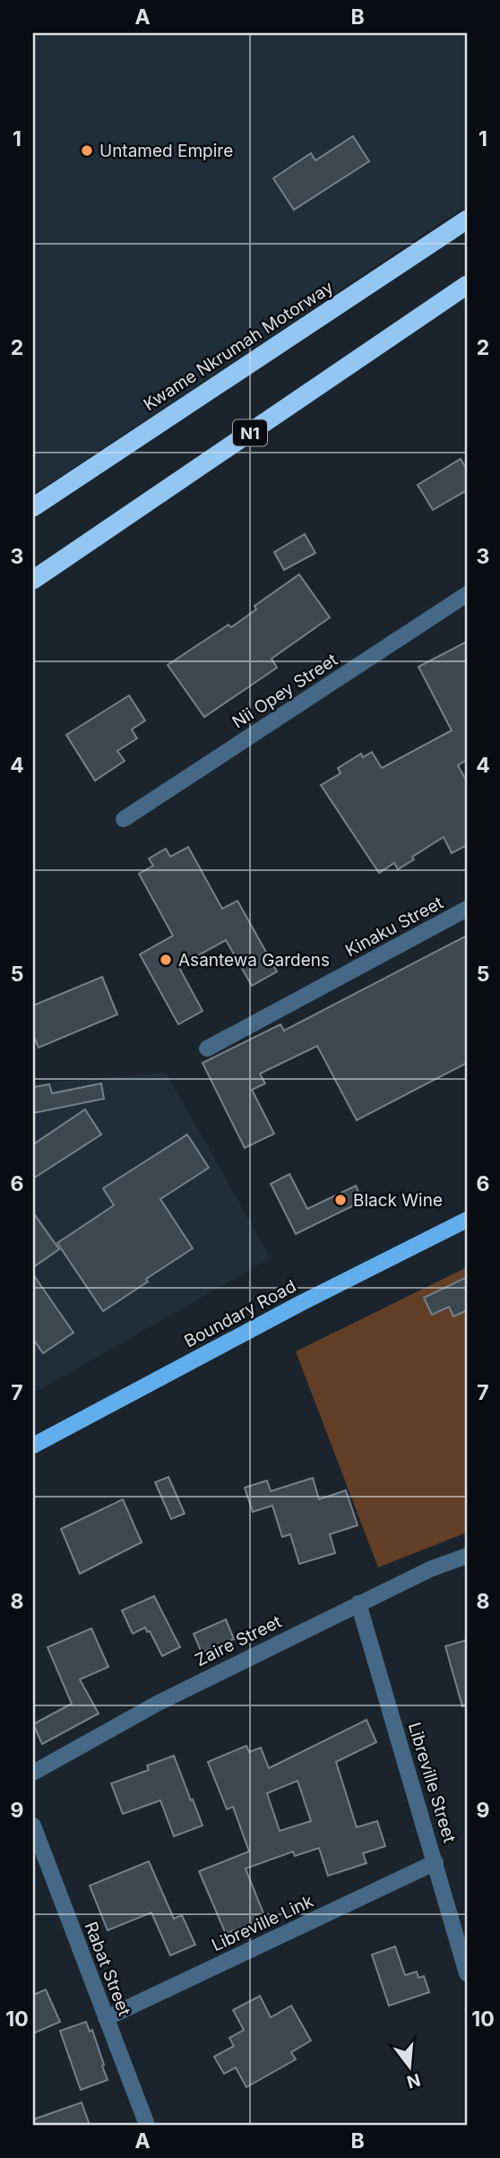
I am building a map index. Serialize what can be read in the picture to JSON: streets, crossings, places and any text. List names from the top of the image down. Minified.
{"streets":{"highway":["Kwame Nkrumah Motorway","N1"],"main road":["Boundary Road"],"street":["Nii Opey Street","Kinaku Street","Zaire Street","Libreville Street","Libreville Link","Rabat Street"]},"crossings":[["Zaire Street","Libreville Street"],["Libreville Street","Libreville Link"],["Libreville Link","Rabat Street"]],"places":["Untamed Empire","Asantewa Gardens","Black Wine"],"north":"bottom","grid":{"columns":["A","B"],"rows":["1","2","3","4","5","6","7","8","9","10"]}}
